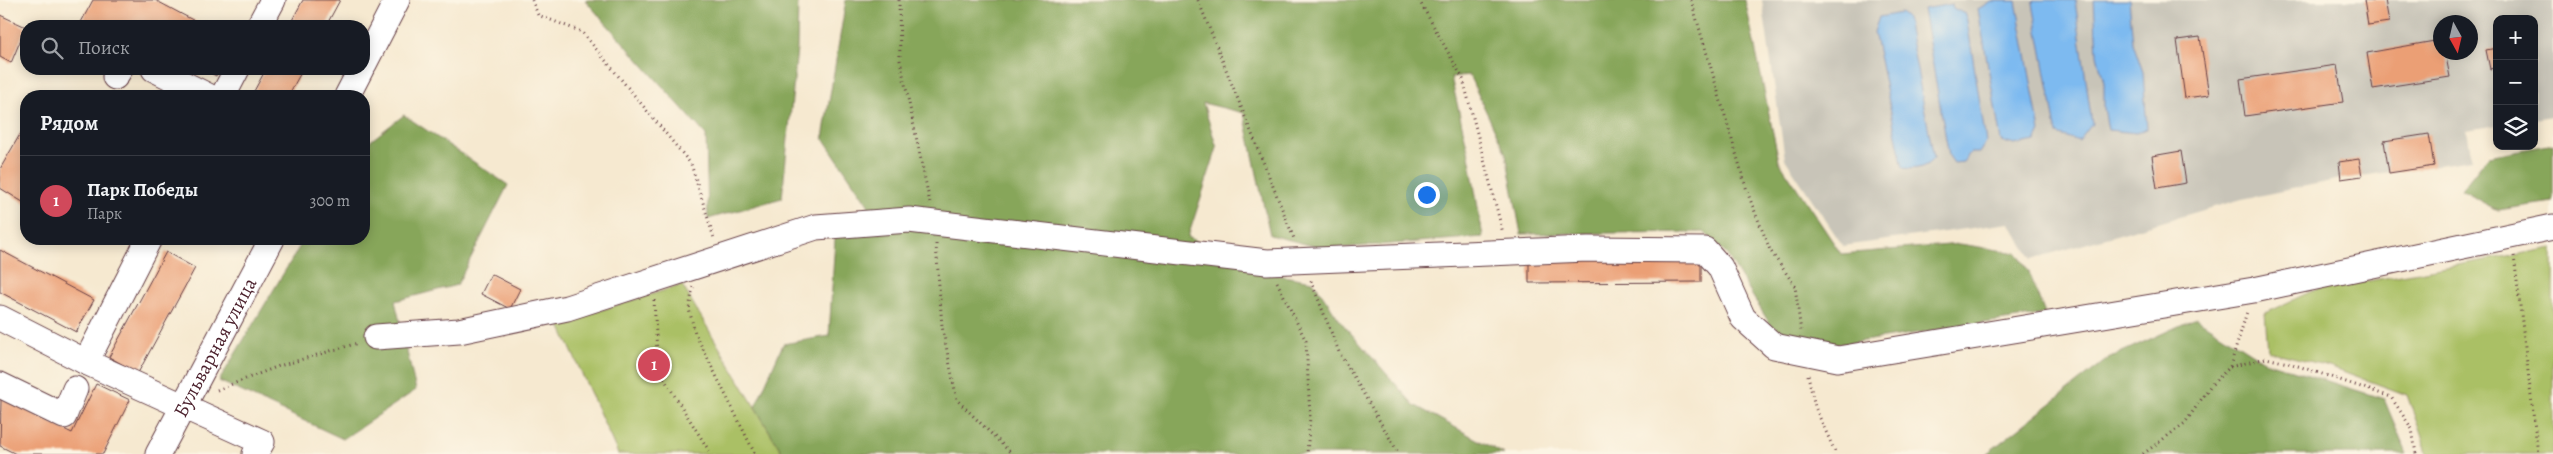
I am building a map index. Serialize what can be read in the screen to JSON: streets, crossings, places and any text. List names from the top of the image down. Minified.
{"streets":{"street":["Бульварная улица"]},"north":"bottom","page":{"map_buttons":["+","−"],"search":"Поиск","heading":"Рядом","list":[{"mark":"1","name":"Парк Победы","note":"Парк","value":"300 m"}],"pins":"1"}}
